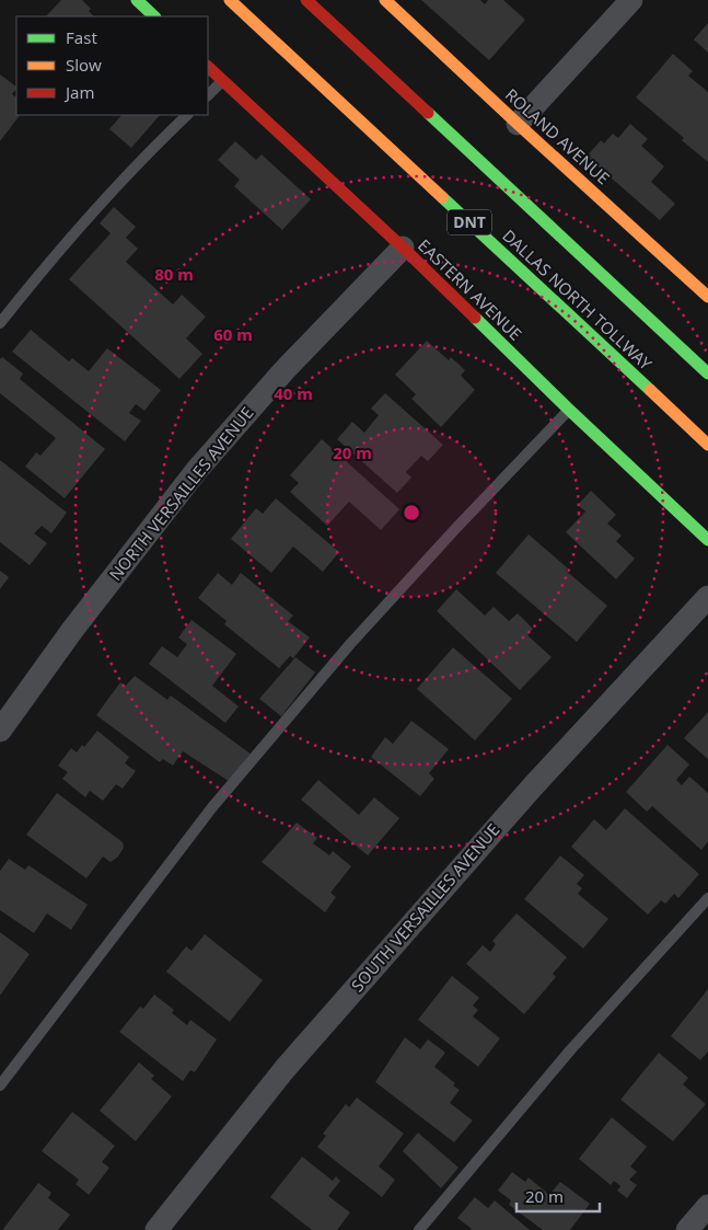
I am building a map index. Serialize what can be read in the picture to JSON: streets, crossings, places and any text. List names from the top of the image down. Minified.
{"streets":{"main road":["ROLAND AVENUE","DNT","EASTERN AVENUE","DALLAS NORTH TOLLWAY"],"street":["NORTH VERSAILLES AVENUE","SOUTH VERSAILLES AVENUE"]},"crossings":[["EASTERN AVENUE","NORTH VERSAILLES AVENUE"]],"legend":["Fast","Slow","Jam"],"scale_bar":"20 m","rings":["80 m","60 m","40 m","20 m"]}
